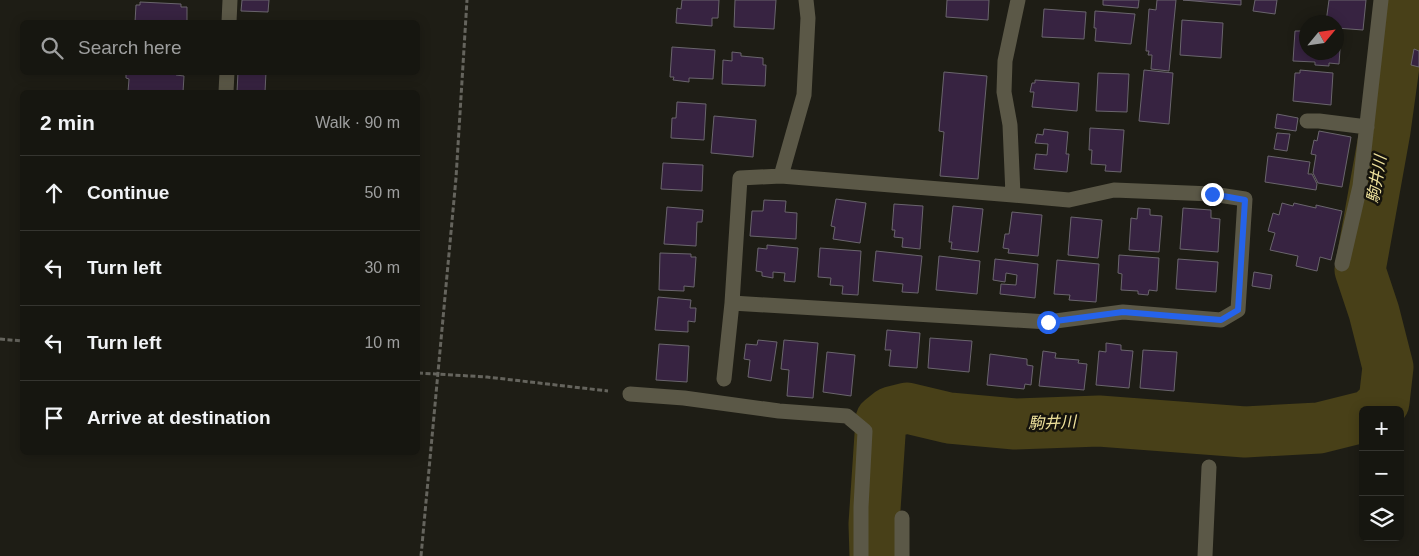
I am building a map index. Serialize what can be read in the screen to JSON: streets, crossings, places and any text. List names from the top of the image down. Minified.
{"water":["駒井川"],"north":"top right","page":{"search":"Search here","heading":["2 min","Walk · 90 m"],"list":[["Continue","50 m"],["Turn left","30 m"],["Turn left","10 m"],"Arrive at destination"],"map_buttons":["+","−"]}}
